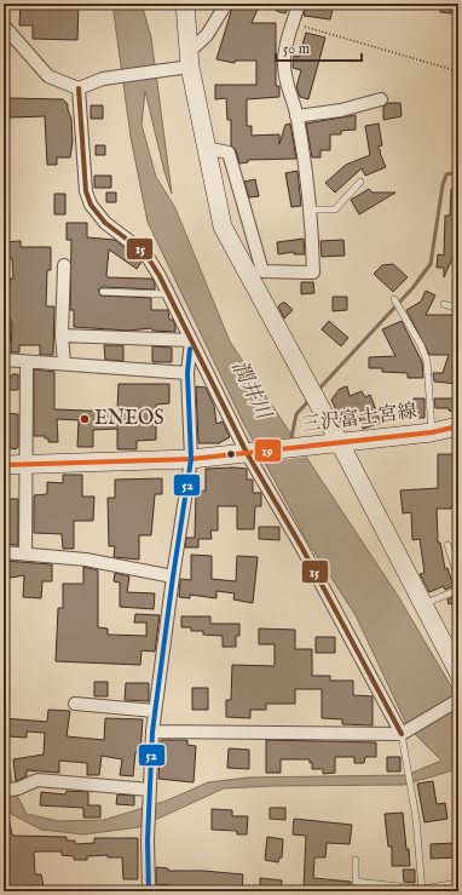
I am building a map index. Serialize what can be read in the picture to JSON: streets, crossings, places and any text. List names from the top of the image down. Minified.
{"streets":{"street":["三沢富士宮線"]},"water":["潤井川"],"places":["ENEOS"],"lines":["transit line 15","transit line 52","transit line 19"],"scale_bar":"50 m"}
